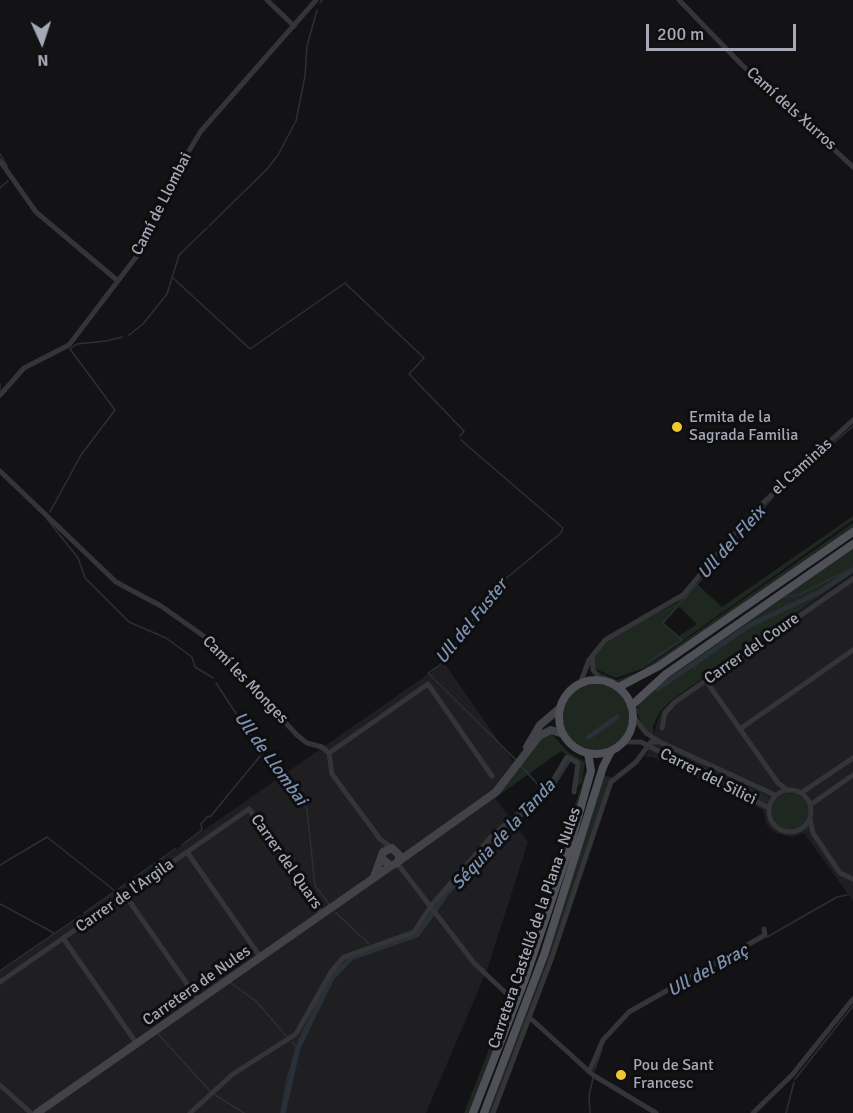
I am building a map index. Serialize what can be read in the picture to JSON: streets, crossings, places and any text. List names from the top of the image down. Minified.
{"streets":{"main road":["Carretera Castelló de la Plana - Nules","Carretera de Nules"],"street":["Camí dels Xurros","Camí de Llombai","el Caminàs","Carrer del Coure","Camí les Monges","Carrer del Silici","Carrer del Quars","Carrer de l'Argila"]},"crossings":[["Carrer del Silici","Carretera Castelló de la Plana - Nules"],["Carrer del Silici","Carretera de Nules"],["Carrer del Quars","Carrer de l'Argila"],["Carrer del Quars","Carretera de Nules"],["Carretera Castelló de la Plana - Nules","Carretera de Nules"]],"water":["Ull del Fleix","Ull del Fuster","Ull de Llombai","Séquia de la Tanda","Ull del Braç"],"places":["Ermita de la Sagrada Familia","Pou de Sant Francesc"],"scale_bar":"200 m","north":"bottom"}
